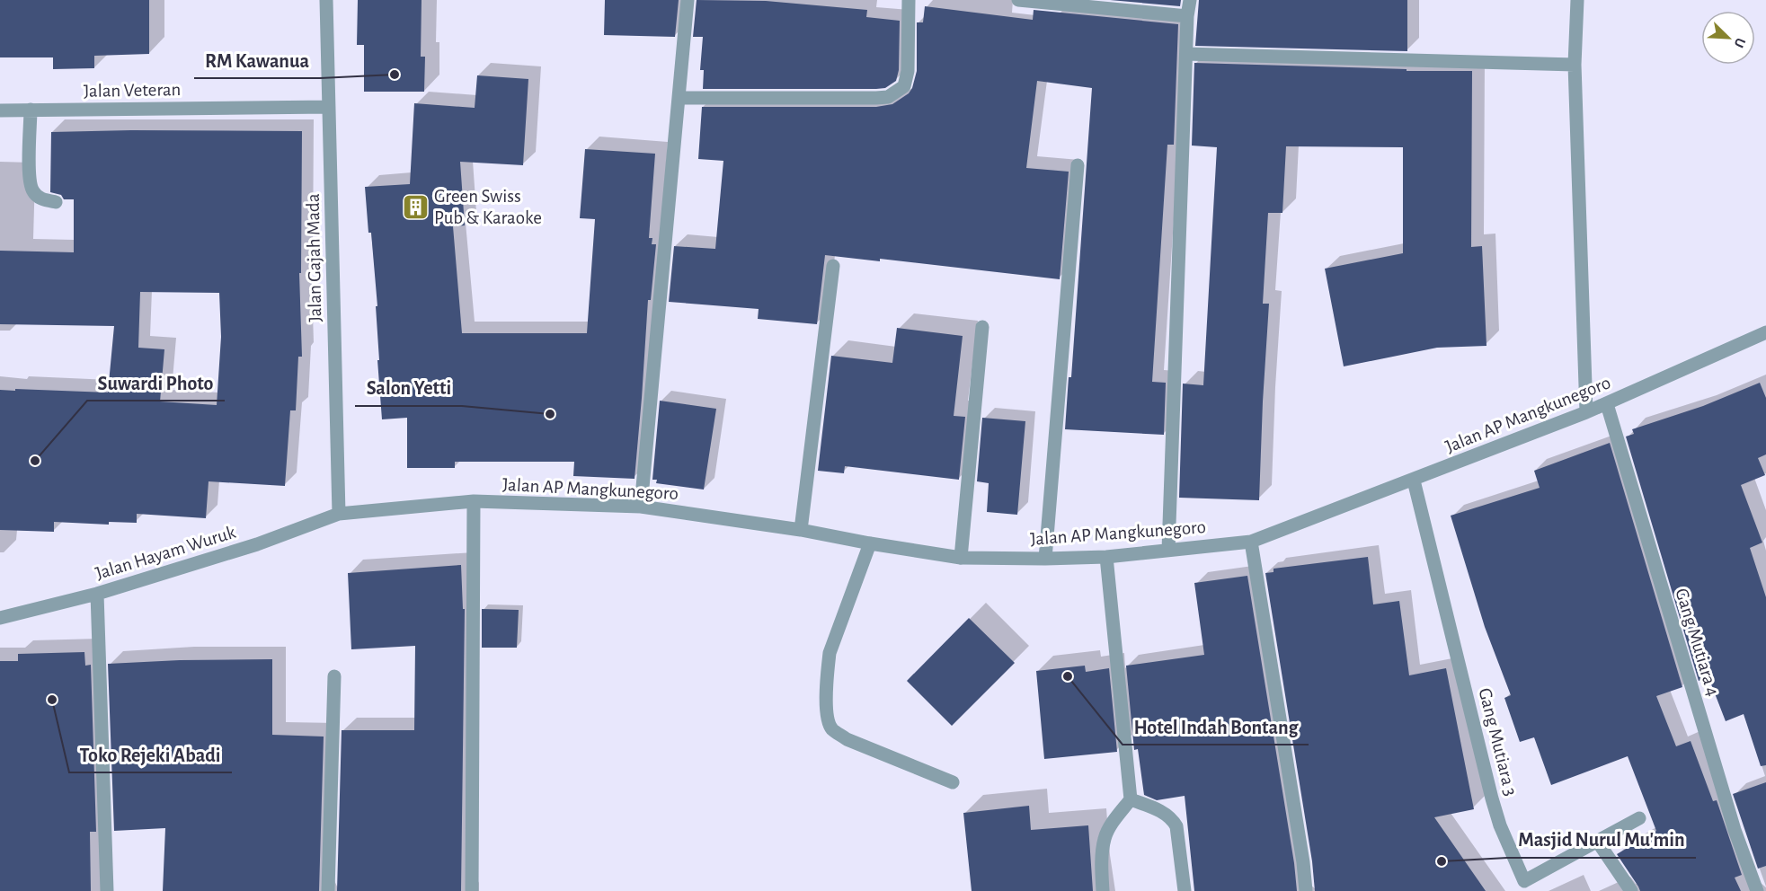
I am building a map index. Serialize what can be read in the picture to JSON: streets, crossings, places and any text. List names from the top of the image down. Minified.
{"streets":{"street":["Jalan Veteran","Jalan Gajah Mada","Jalan AP Mangkunegoro","Jalan Hayam Wuruk","Gang Mutiara 4","Gang Mutiara 3"]},"crossings":[["Jalan Veteran","Jalan Gajah Mada"],["Jalan Gajah Mada","Jalan AP Mangkunegoro"],["Jalan Gajah Mada","Jalan Hayam Wuruk"],["Jalan AP Mangkunegoro","Jalan Hayam Wuruk"],["Jalan AP Mangkunegoro","Gang Mutiara 4"],["Jalan AP Mangkunegoro","Gang Mutiara 3"]],"places":{"other":["RM Kawanua","Salon Yetti","Suwardi Photo","Hotel Indah Bontang","Toko Rejeki Abadi","Masjid Nurul Mu'min"],"building":["Green Swiss Pub & Karaoke"]},"north":"bottom right"}
